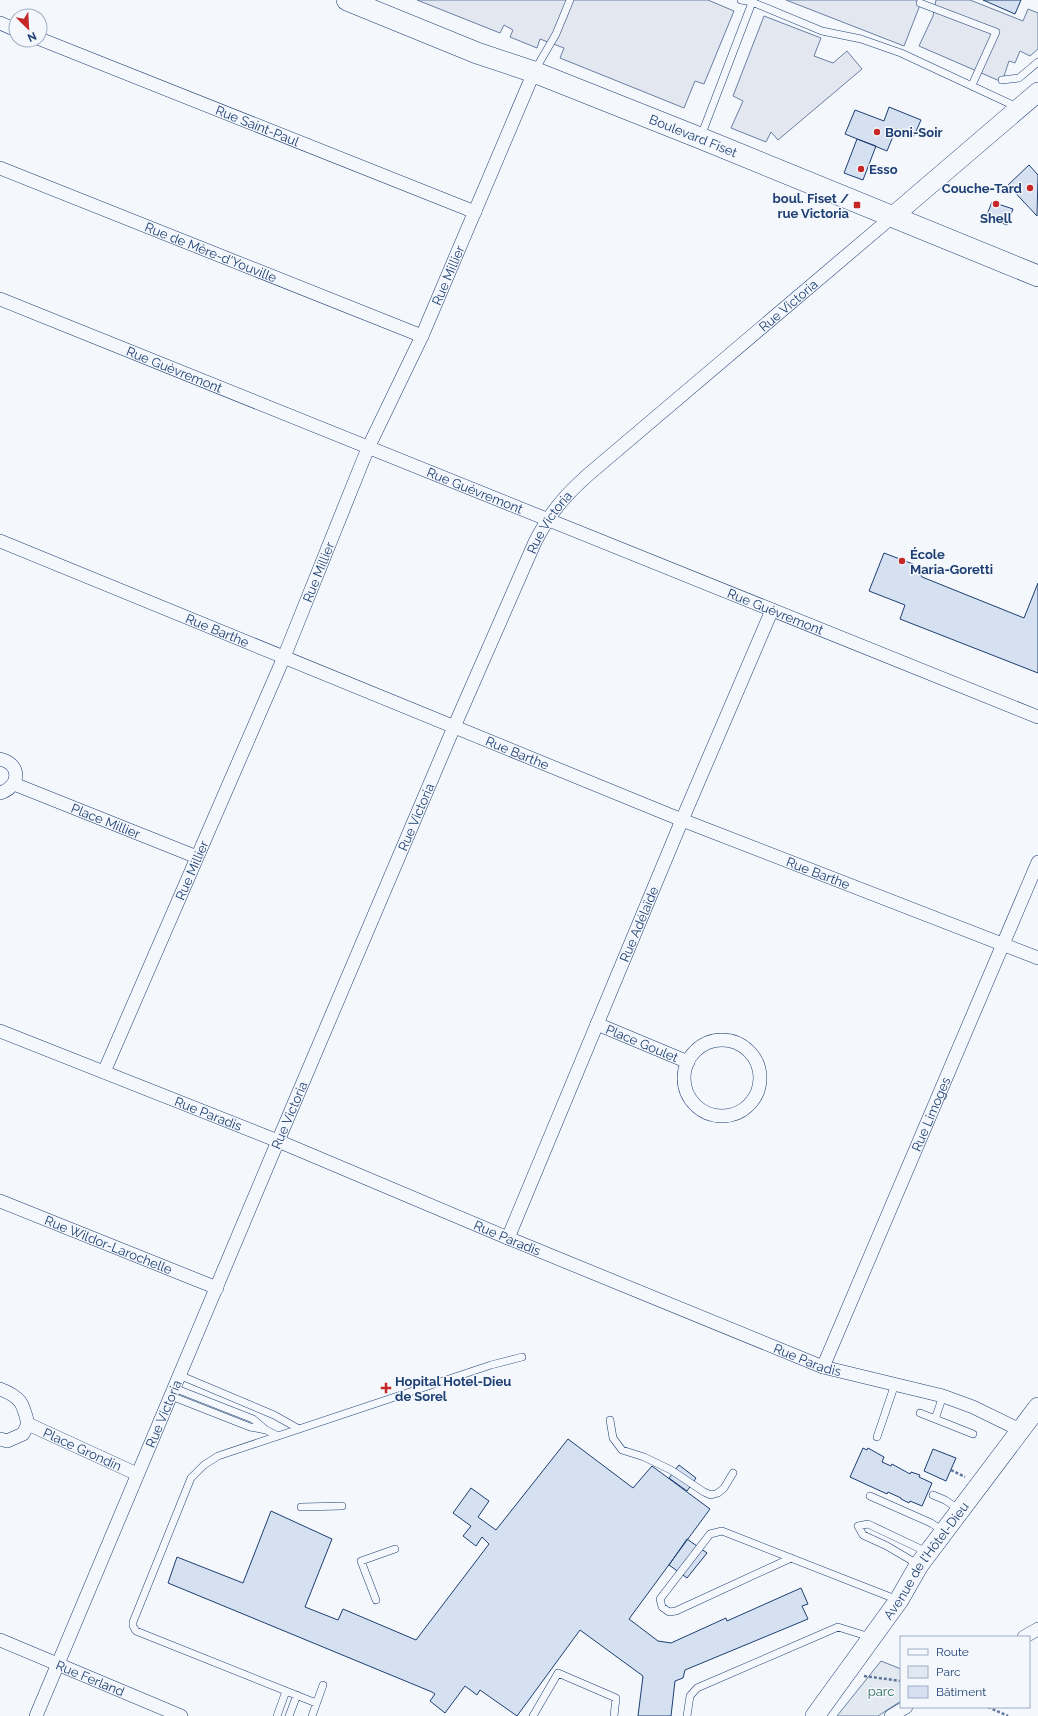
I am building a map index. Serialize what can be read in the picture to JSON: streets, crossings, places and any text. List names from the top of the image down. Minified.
{"streets":{"main road":["Boulevard Fiset"],"street":["Rue Saint-Paul","Rue de Mère-d'Youville","Rue Millier","Rue Victoria","Rue Guèvremont","Rue Barthe","Place Millier","Rue Adélaïde","Place Goulet","Rue Paradis","Rue Limoges","Rue Wildor-Larochelle","Place Grondin","Avenue de l'Hôtel-Dieu","Rue Ferland"]},"crossings":[["Rue Saint-Paul","Rue Millier"],["Boulevard Fiset","Rue Millier"],["Boulevard Fiset","Rue Victoria"],["Rue de Mère-d'Youville","Rue Millier"],["Rue Millier","Rue Guèvremont"],["Rue Millier","Rue Barthe"],["Rue Millier","Place Millier"],["Rue Millier","Rue Paradis"],["Rue Victoria","Rue Guèvremont"],["Rue Victoria","Rue Barthe"],["Rue Victoria","Rue Paradis"],["Rue Victoria","Rue Wildor-Larochelle"],["Rue Victoria","Place Grondin"],["Rue Victoria","Rue Ferland"],["Rue Guèvremont","Rue Adélaïde"],["Rue Barthe","Rue Adélaïde"],["Rue Barthe","Rue Limoges"],["Rue Adélaïde","Place Goulet"],["Rue Adélaïde","Rue Paradis"],["Rue Paradis","Rue Limoges"],["Rue Paradis","Avenue de l'Hôtel-Dieu"]],"parks":["parc"],"places":{"other":["Boni-Soir","Esso","Couche-Tard","Shell","École Maria-Goretti"],"transit":["boul. Fiset / rue Victoria"],"health":["Hopital Hotel-Dieu de Sorel"]},"legend":["Route","Parc","Bâtiment"],"north":"bottom right"}
